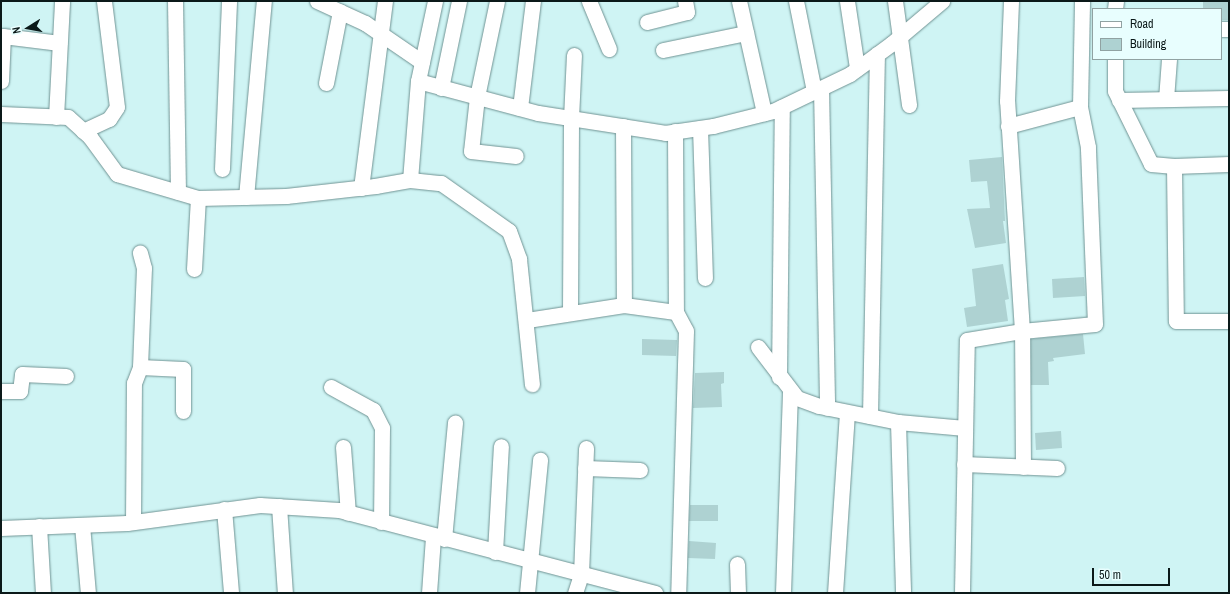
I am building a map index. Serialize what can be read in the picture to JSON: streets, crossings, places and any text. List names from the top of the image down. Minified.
{"legend":["Road","Building"],"scale_bar":"50 m","north":"left"}
